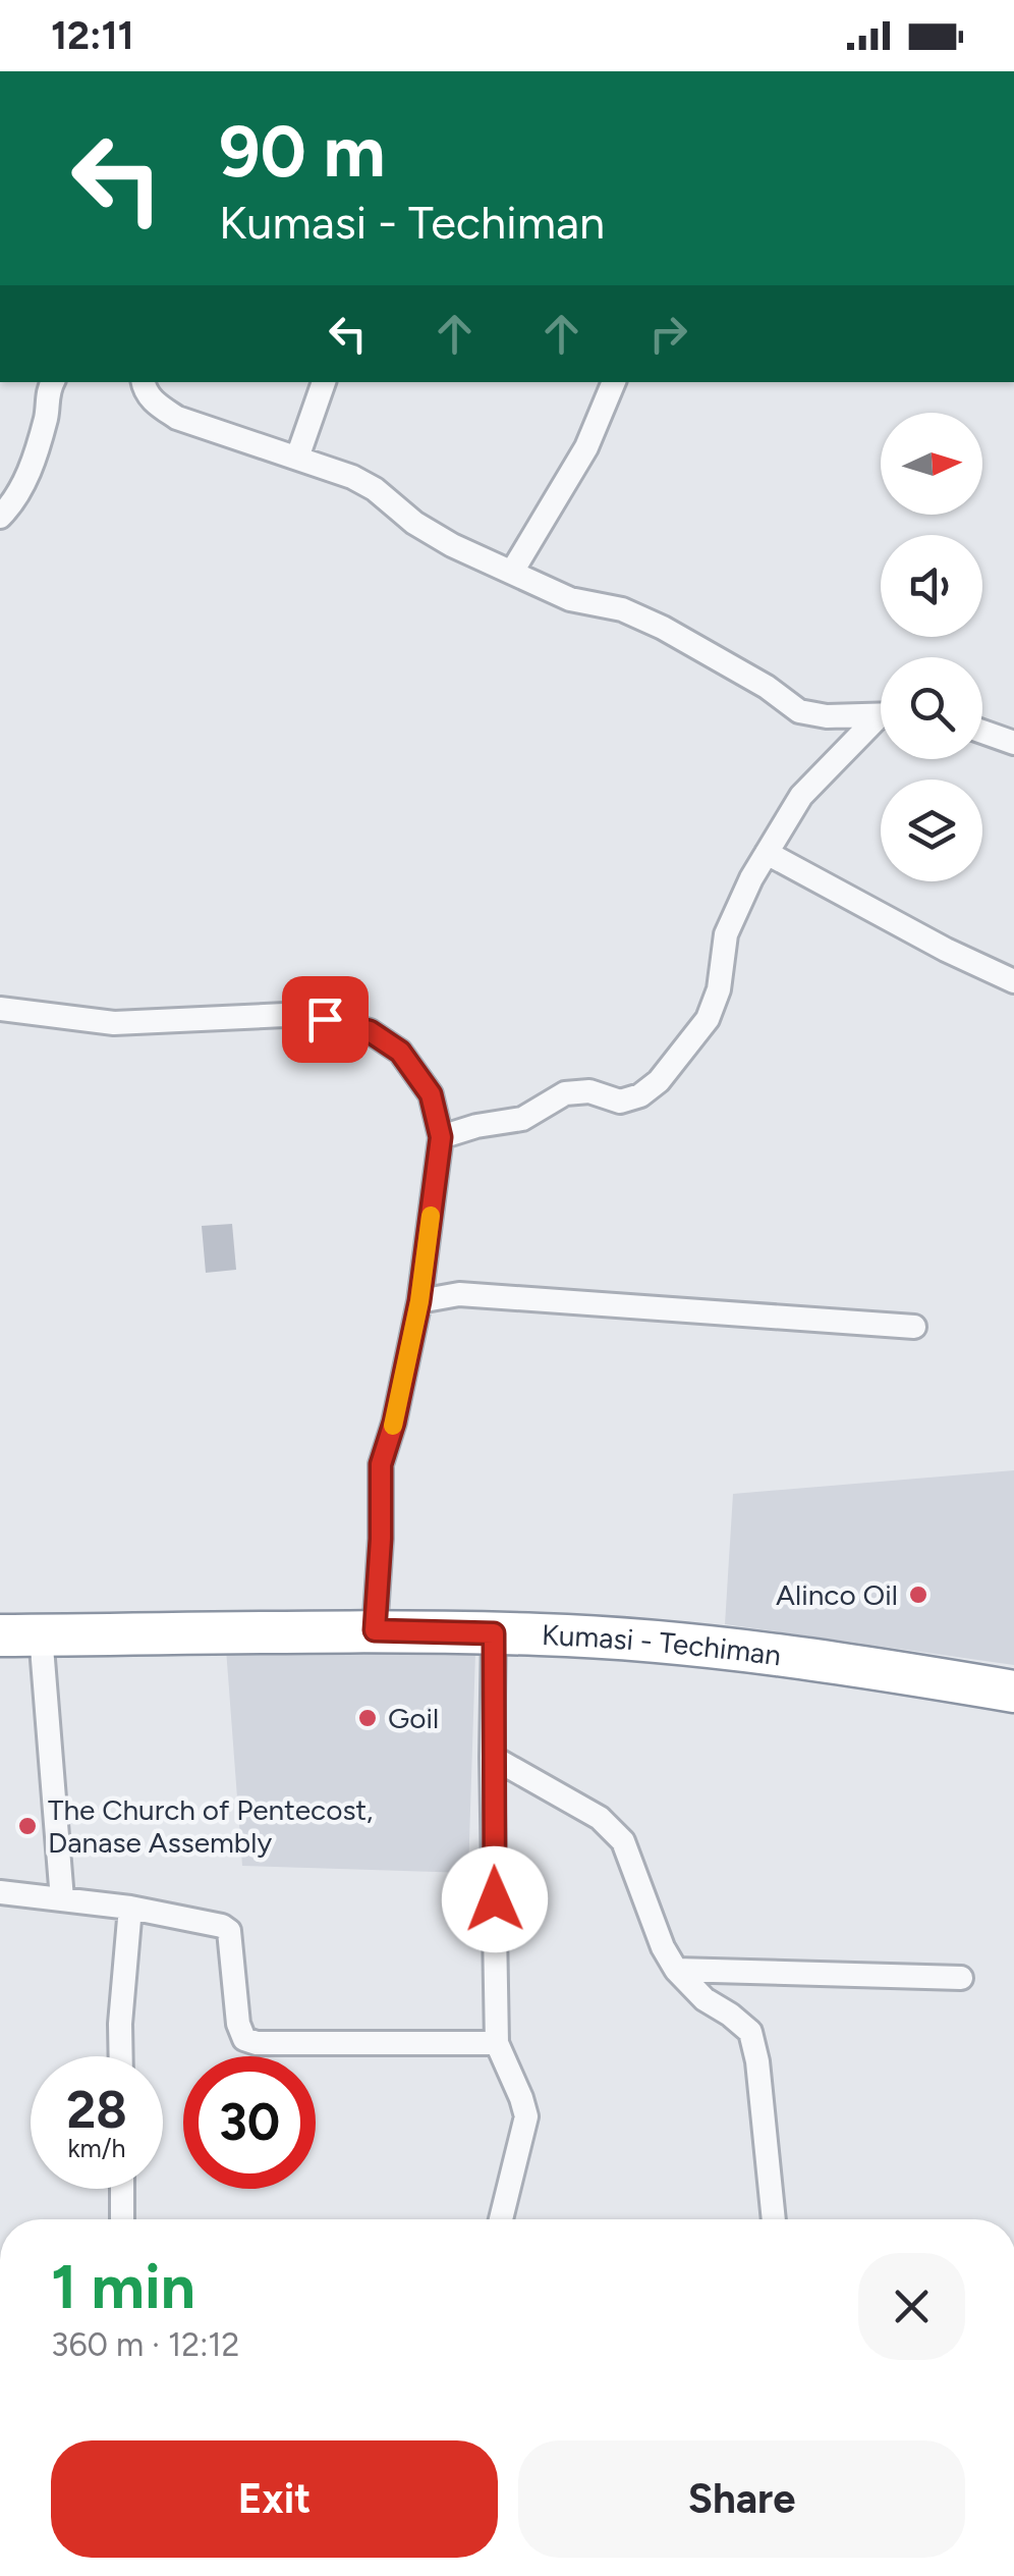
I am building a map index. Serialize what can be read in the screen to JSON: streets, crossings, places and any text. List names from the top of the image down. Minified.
{"streets":{"highway":["Kumasi - Techiman"]},"places":["Alinco Oil","Goil","The Church of Pentecost, Danase Assembly"],"north":"right","page":{"status":"12:11","turn":["90 m","Kumasi - Techiman"],"speed":"28 km/h","limit":"30","heading":["1 min","360 m · 12:12"],"buttons":["Exit","Share"]}}
